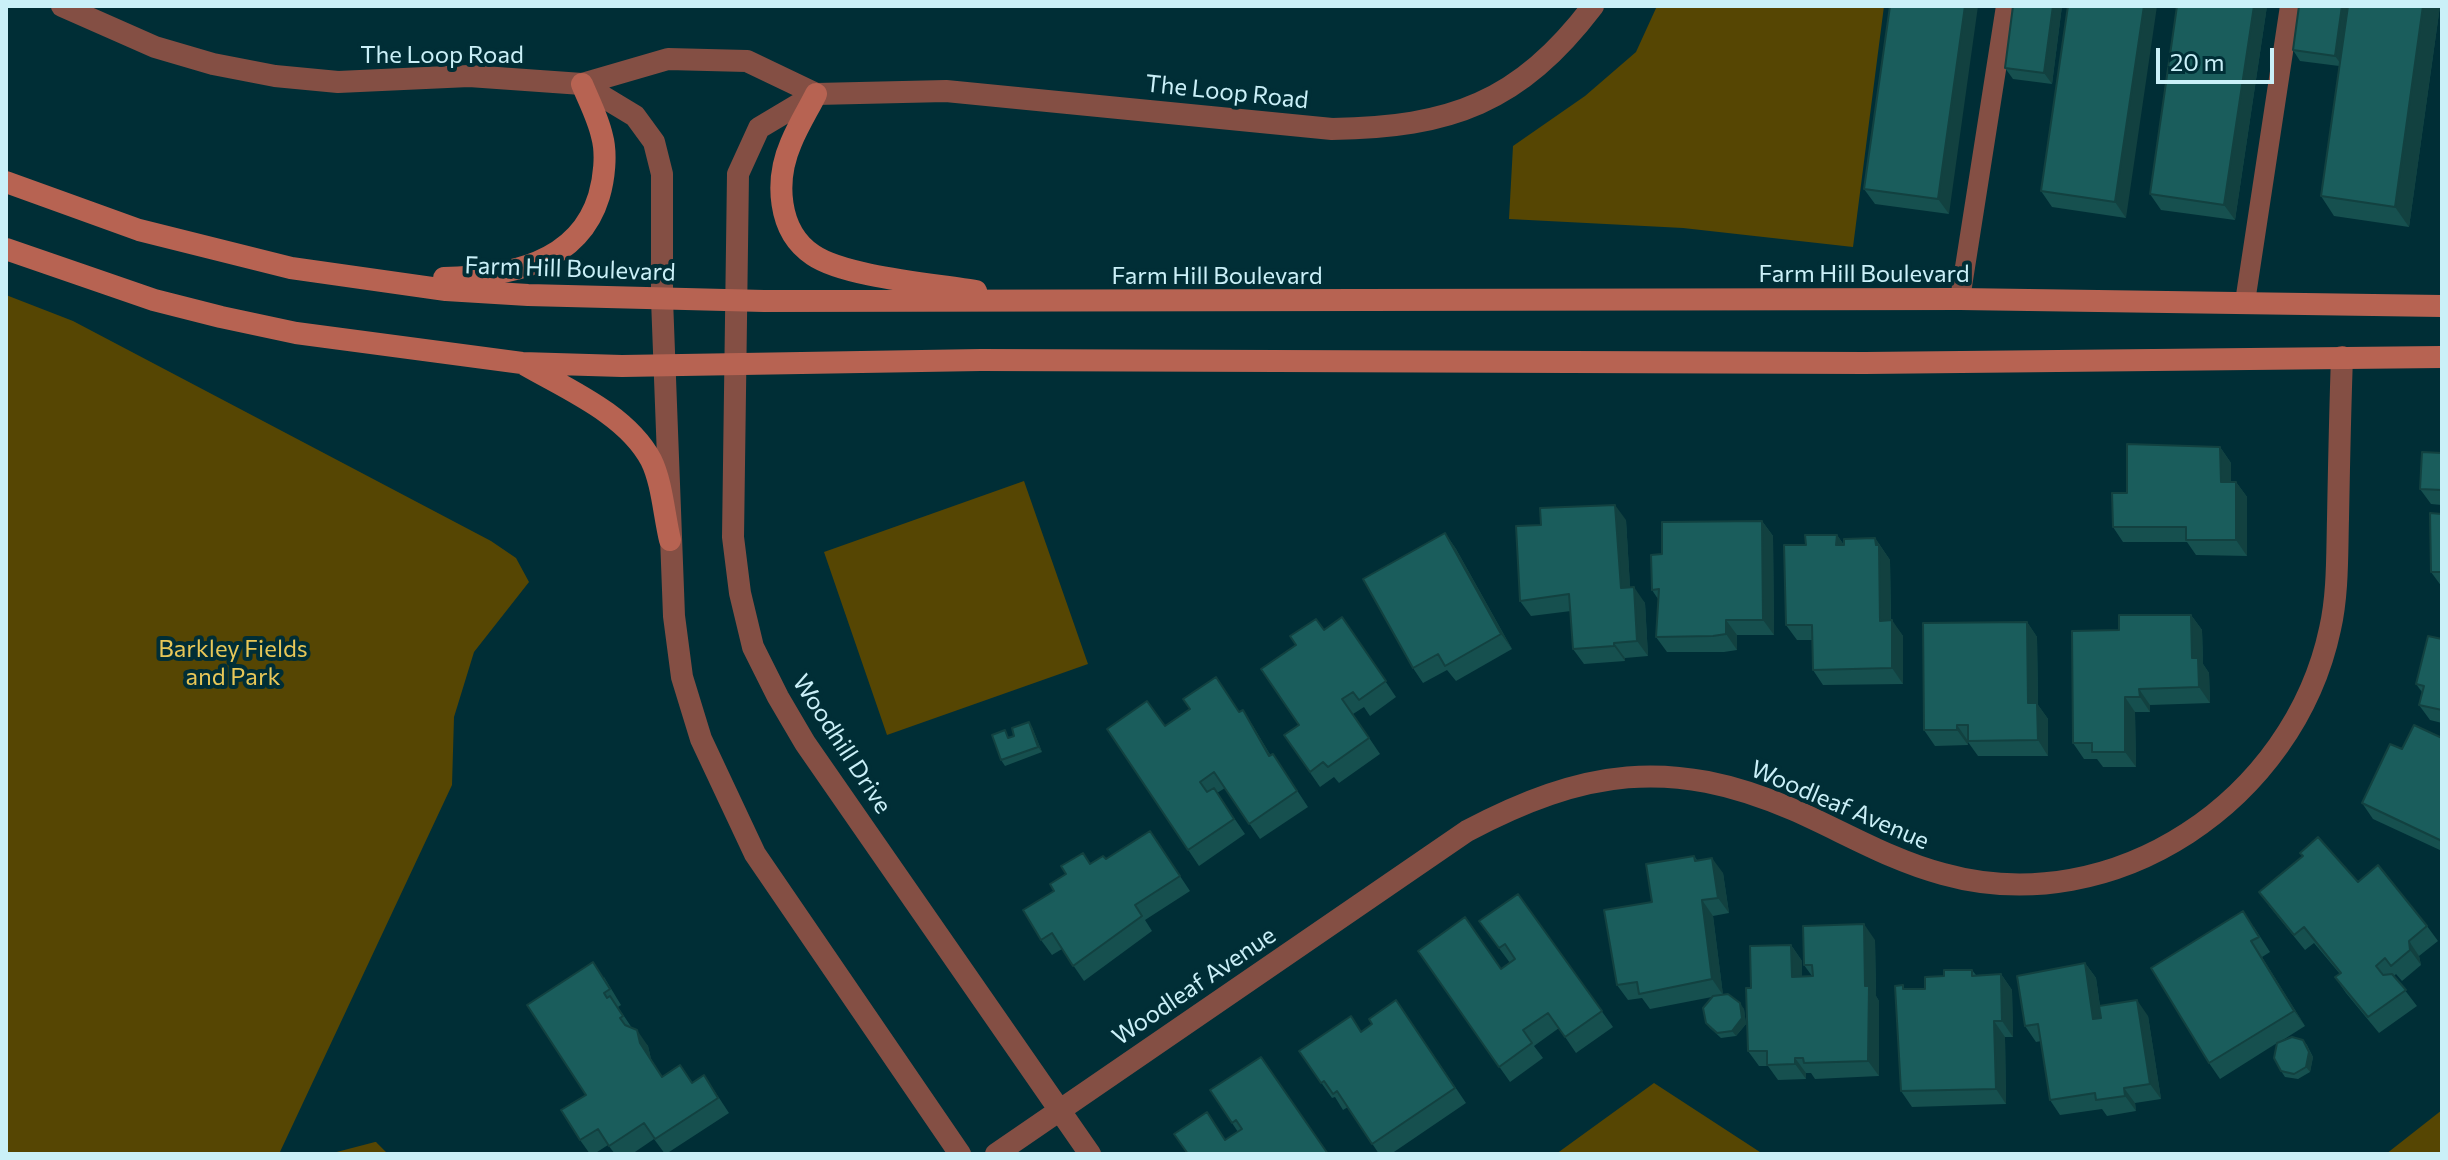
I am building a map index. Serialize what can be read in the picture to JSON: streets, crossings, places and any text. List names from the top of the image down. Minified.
{"streets":{"main road":["Farm Hill Boulevard"],"street":["The Loop Road","Woodhill Drive","Woodleaf Avenue"]},"crossings":[["The Loop Road","Farm Hill Boulevard"],["The Loop Road","Woodhill Drive"],["Farm Hill Boulevard","Woodhill Drive"],["Woodhill Drive","Woodleaf Avenue"]],"parks":["Barkley Fields and Park"],"scale_bar":"20 m"}
